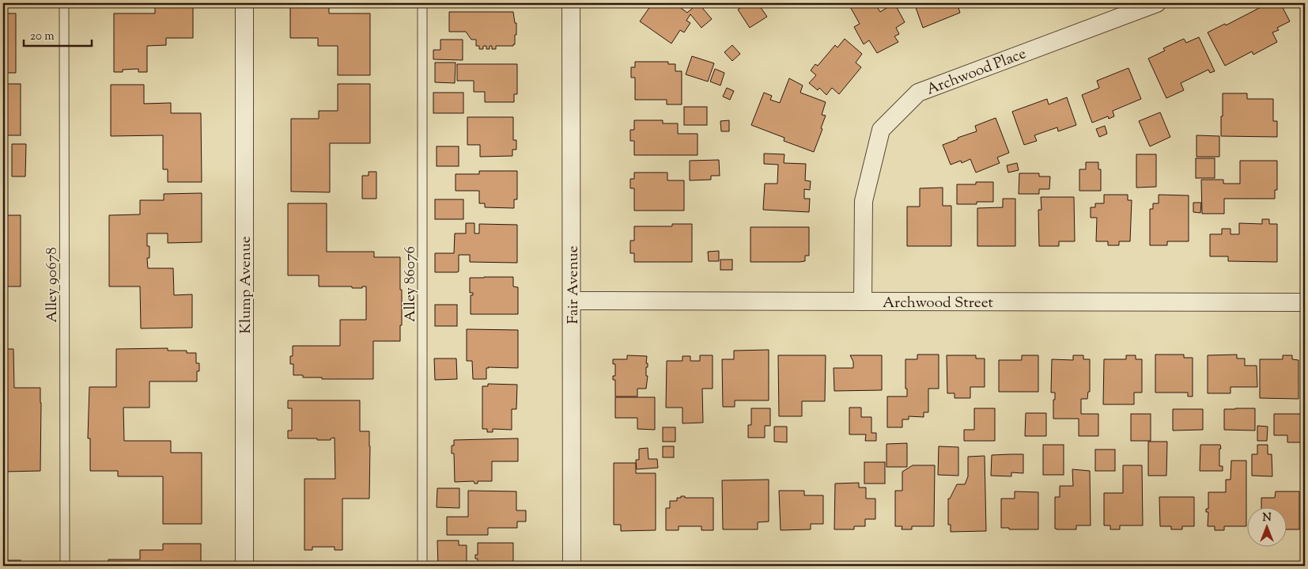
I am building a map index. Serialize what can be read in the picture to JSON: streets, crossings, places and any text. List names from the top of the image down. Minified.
{"streets":{"street":["Archwood Place","Klump Avenue","Fair Avenue","Archwood Street"],"lane":["Alley 86076","Alley 90678"]},"crossings":[["Archwood Place","Archwood Street"],["Fair Avenue","Archwood Street"]],"scale_bar":"20 m","north":"top"}
